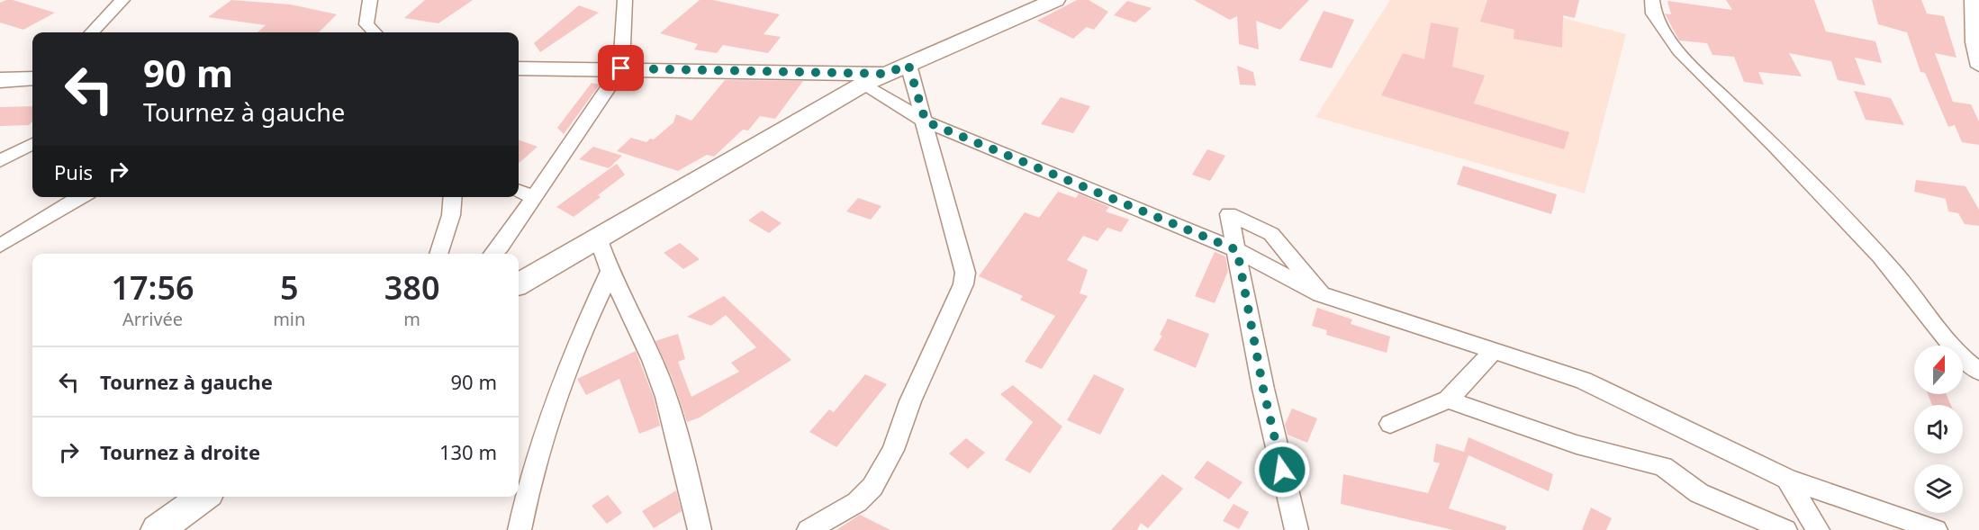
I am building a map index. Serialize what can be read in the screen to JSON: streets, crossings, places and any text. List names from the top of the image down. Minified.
{"north":"top","page":{"turn":["90 m","Tournez à gauche"],"then":"Puis","eta":["17:56","Arrivée","5","min","380","m"],"list":[{"name":"Tournez à gauche","value":"90 m"},{"name":"Tournez à droite","value":"130 m"}]}}
